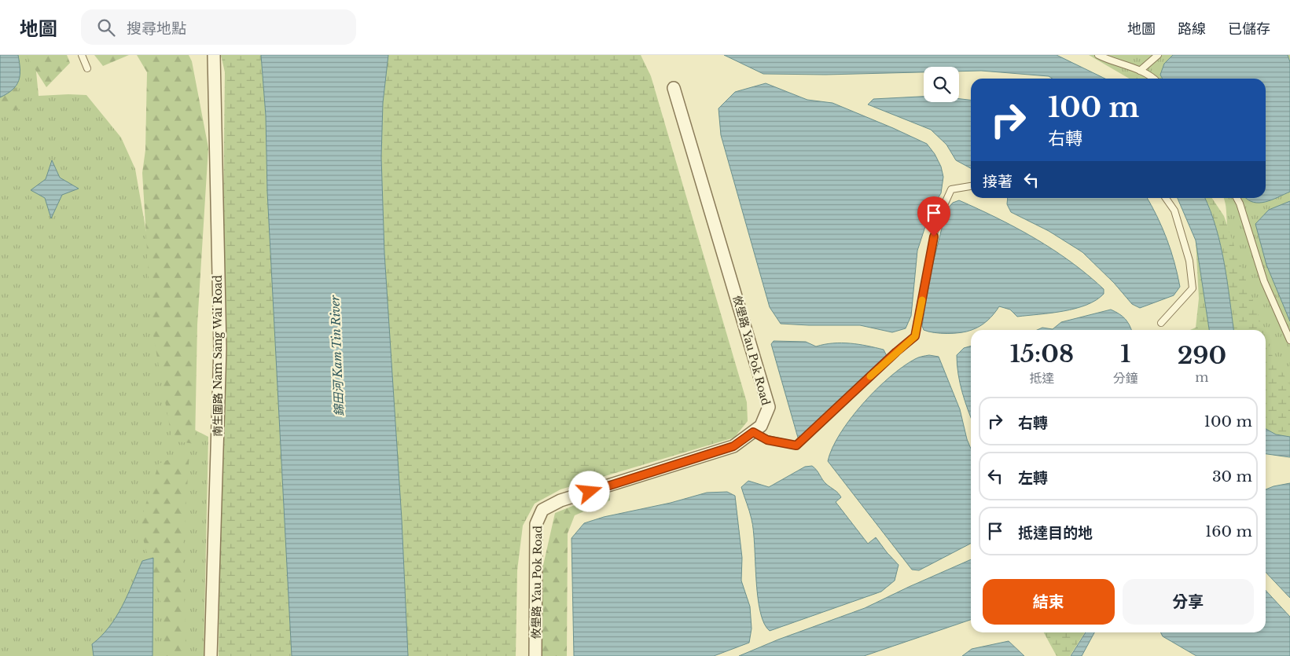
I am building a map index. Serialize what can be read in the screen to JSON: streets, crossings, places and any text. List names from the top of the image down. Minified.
{"streets":{"street":["攸壆路 Yau Pok Road","南生圍路 Nam Sang Wai Road"]},"water":["錦田河 Kam Tin River"],"page":{"header":"地圖","search":"搜尋地點","nav":["地圖","路線","已儲存"],"turn":["100 m","右轉"],"then":"接著","eta":["15:08","抵達","1","分鐘","290","m"],"list":[{"name":"右轉","value":"100 m"},{"name":"左轉","value":"30 m"},{"name":"抵達目的地","value":"160 m"}],"buttons":["結束","分享"]}}
